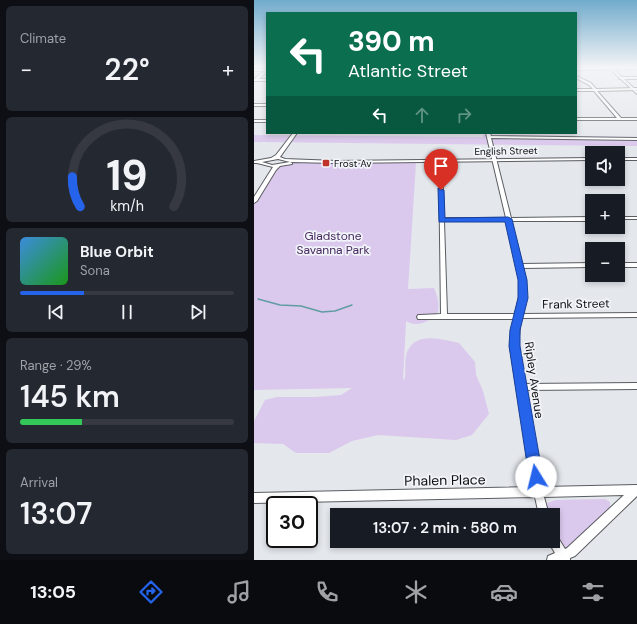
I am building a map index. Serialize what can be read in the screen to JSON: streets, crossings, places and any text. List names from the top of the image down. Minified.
{"streets":{"street":["English Street","Frank Street","Ripley Avenue","Phalen Place"]},"crossings":[["English Street","Ripley Avenue"],["Frank Street","Ripley Avenue"],["Ripley Avenue","Phalen Place"]],"parks":["Gladstone Savanna Park"],"places":{"transit":["Frost Av"]},"page":{"tile":["Climate",["Range · 29%","145 km"],["Arrival","13:07"]],"turn":["390 m","Atlantic Street"],"heat":["−","22°","+"],"map_buttons":["+","−"],"song":["Blue Orbit","Sona"],"limit":"30","trip":"13:07 · 2 min · 580 m","tabs":"13:05","gauge":["19","km/h"]}}
